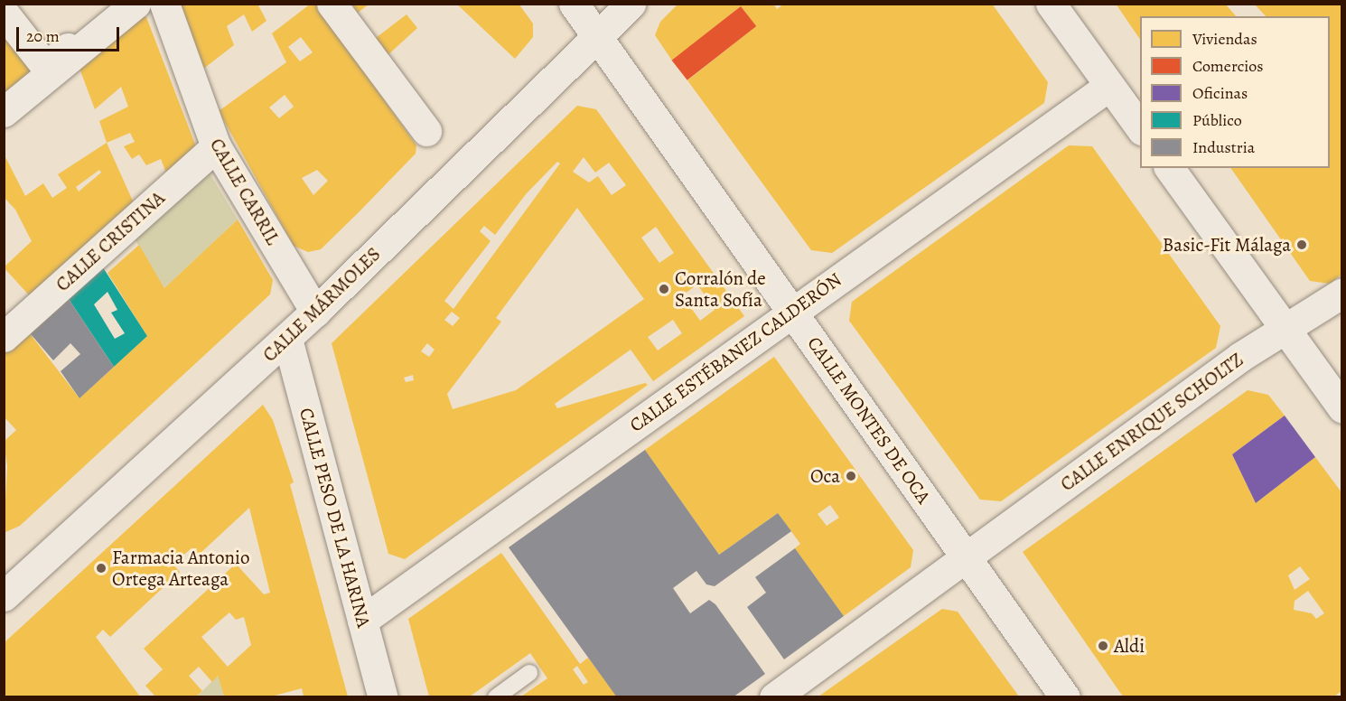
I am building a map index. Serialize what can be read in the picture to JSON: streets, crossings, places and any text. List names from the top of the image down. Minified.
{"streets":{"street":["CALLE CARRIL","CALLE CRISTINA","CALLE MÁRMOLES","CALLE ESTÉBANEZ CALDERÓN","CALLE MONTES DE OCA","CALLE ENRIQUE SCHOLTZ","CALLE PESO DE LA HARINA"]},"crossings":[["CALLE CARRIL","CALLE CRISTINA"],["CALLE CARRIL","CALLE MÁRMOLES"],["CALLE MÁRMOLES","CALLE MONTES DE OCA"],["CALLE MÁRMOLES","CALLE PESO DE LA HARINA"],["CALLE ESTÉBANEZ CALDERÓN","CALLE MONTES DE OCA"],["CALLE ESTÉBANEZ CALDERÓN","CALLE PESO DE LA HARINA"],["CALLE MONTES DE OCA","CALLE ENRIQUE SCHOLTZ"]],"places":["Basic-Fit Málaga","Corralón de Santa Sofía","Oca","Farmacia Antonio Ortega Arteaga","Aldi"],"legend":["Viviendas","Comercios","Oficinas","Público","Industria"],"scale_bar":"20 m"}
